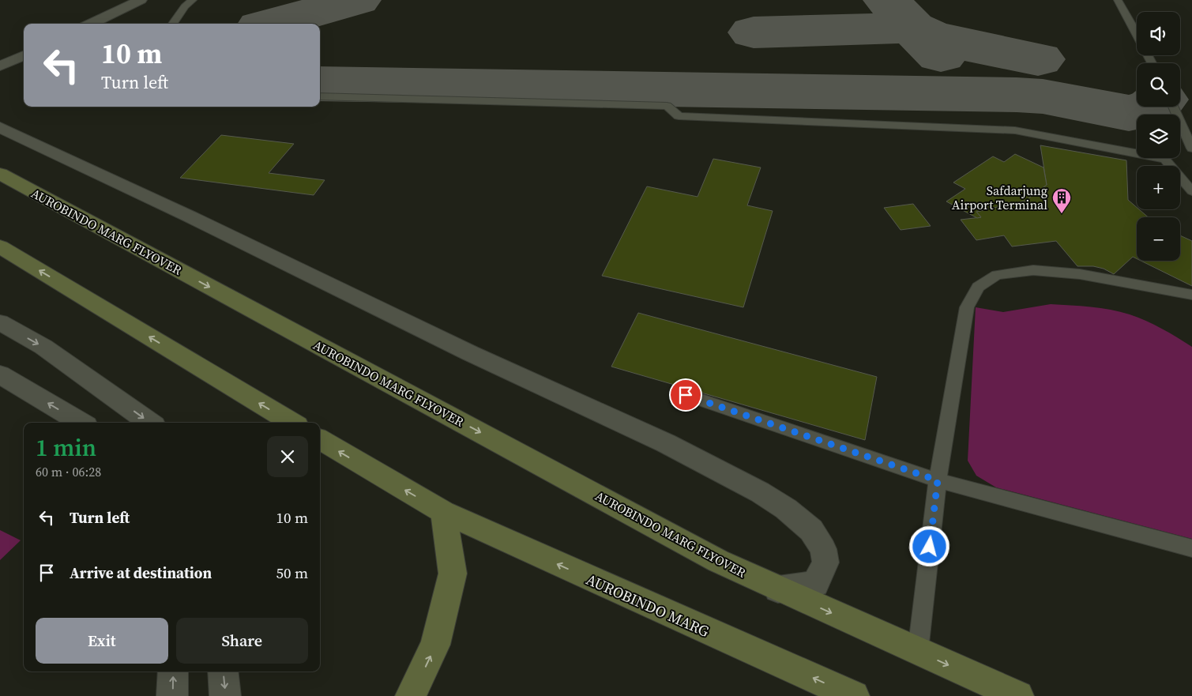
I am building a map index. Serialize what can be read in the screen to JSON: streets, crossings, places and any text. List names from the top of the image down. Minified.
{"streets":{"main road":["AUROBINDO MARG FLYOVER","AUROBINDO MARG"]},"one_way":["AUROBINDO MARG"],"places":{"building":["Safdarjung Airport Terminal"]},"page":{"map_buttons":["+","−"],"turn":["10 m","Turn left"],"heading":["1 min","60 m · 06:28"],"list":[{"name":"Turn left","value":"10 m"},{"name":"Arrive at destination","value":"50 m"}],"buttons":["Exit","Share"]}}
